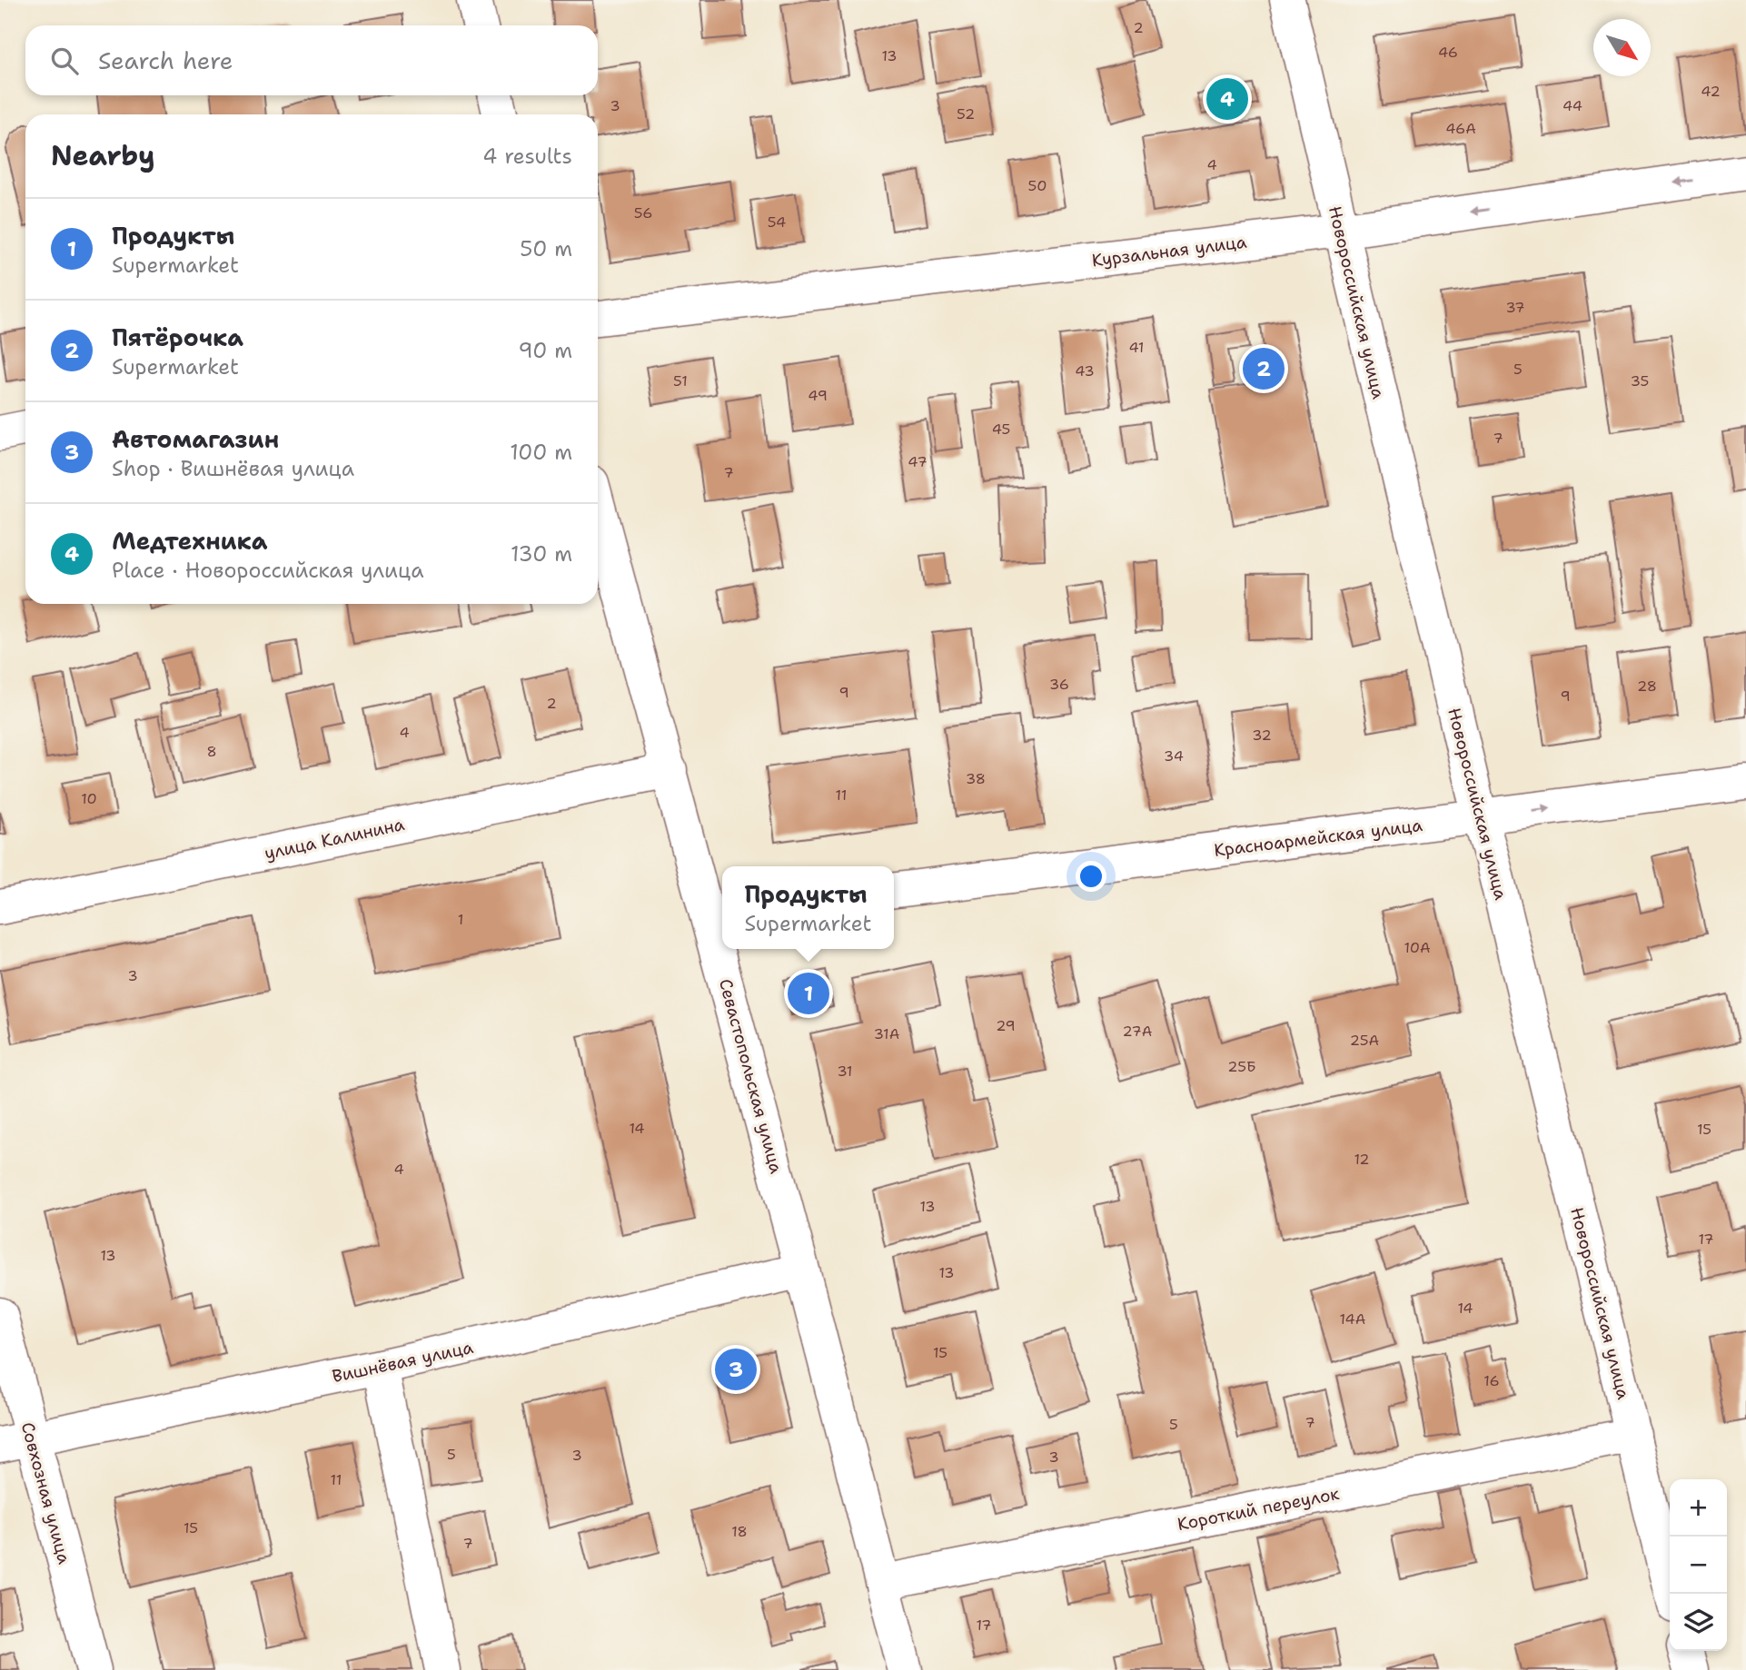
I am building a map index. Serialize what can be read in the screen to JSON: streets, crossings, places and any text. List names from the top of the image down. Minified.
{"streets":{"street":["Курзальная улица","Новороссийская улица","Красноармейская улица","улица Калинина","Севастопольская улица","Вишнёвая улица","Совхозная улица","Короткий переулок"]},"crossings":[["Курзальная улица","Новороссийская улица"],["Новороссийская улица","Красноармейская улица"],["Новороссийская улица","Короткий переулок"],["улица Калинина","Севастопольская улица"],["Севастопольская улица","Вишнёвая улица"],["Севастопольская улица","Короткий переулок"],["Вишнёвая улица","Совхозная улица"]],"one_way":["Курзальная улица"],"house_numbers":["2","46","13","42","3","44","52","46А","4","50","56","54","37","41","5","43","51","35","49","45","7","47","7","36","28","9","9","2","4","32","8","34","38","11","10","1","10А","3","29","27А","31А","25А","25Б","31","14","15","12","4","13","17","13","13","14","14А","15","16","7","5","5","3","3","11","15","18","7","17"],"north":"bottom right","page":{"search":"Search here","pins":["4","2","1","3"],"heading":["Nearby","4 results"],"list":[{"mark":"1","name":"Продукты","note":"Supermarket","value":"50 m"},{"mark":"2","name":"Пятёрочка","note":"Supermarket","value":"90 m"},{"mark":"3","name":"Автомагазин","note":"Shop · Вишнёвая улица","value":"100 m"},{"mark":"4","name":"Медтехника","note":"Place · Новороссийская улица","value":"130 m"}],"popup":["Продукты","Supermarket"],"map_buttons":["+","−"]}}
